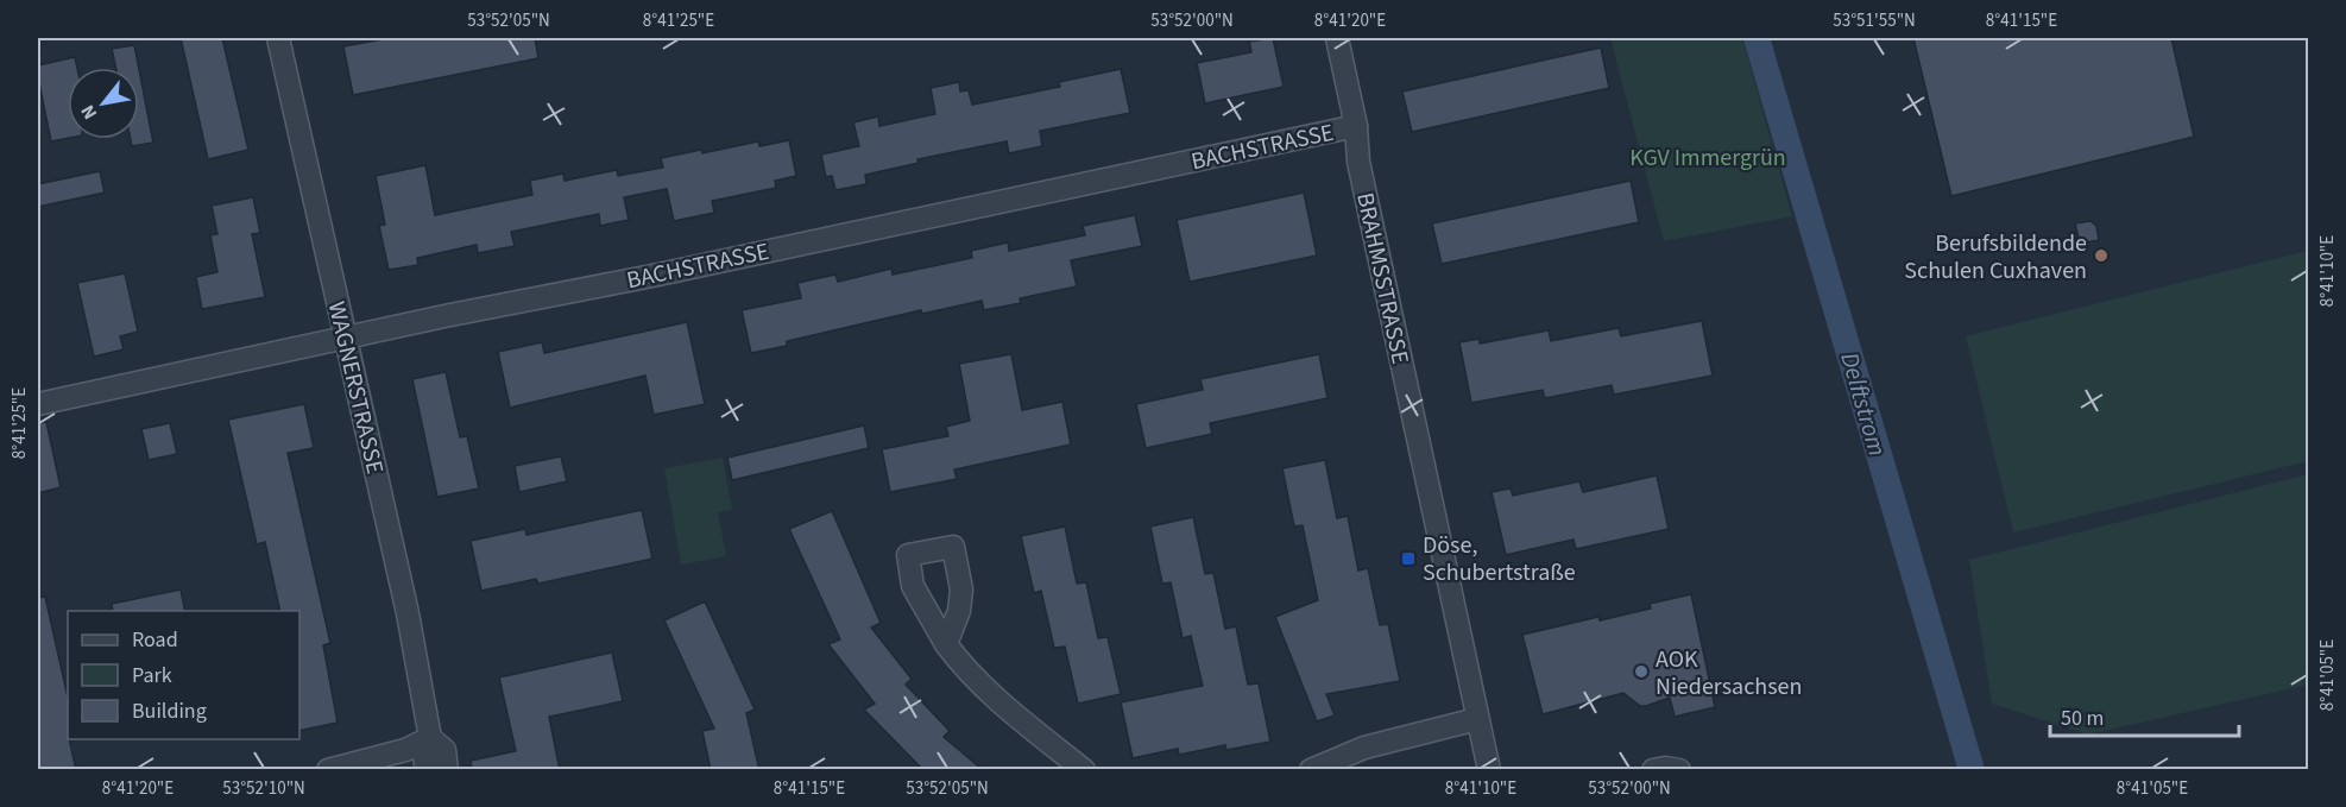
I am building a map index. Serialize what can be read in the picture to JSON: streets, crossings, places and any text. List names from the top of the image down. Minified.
{"streets":{"street":["BACHSTRASSE","BRAHMSSTRASSE","WAGNERSTRASSE"]},"crossings":[["BACHSTRASSE","BRAHMSSTRASSE"],["BACHSTRASSE","WAGNERSTRASSE"]],"water":["Delftstrom"],"parks":["KGV Immergrün"],"places":{"other":["Berufsbildende Schulen Cuxhaven","AOK Niedersachsen"],"transit":["Döse, Schubertstraße"]},"legend":["Road","Park","Building"],"scale_bar":"50 m","north":"bottom left","coordinates":["53°52'05\"N","8°41'25\"E","53°52'00\"N","8°41'20\"E","53°51'55\"N","8°41'15\"E","8°41'10\"E","8°41'05\"E","53°52'10\"N"]}
